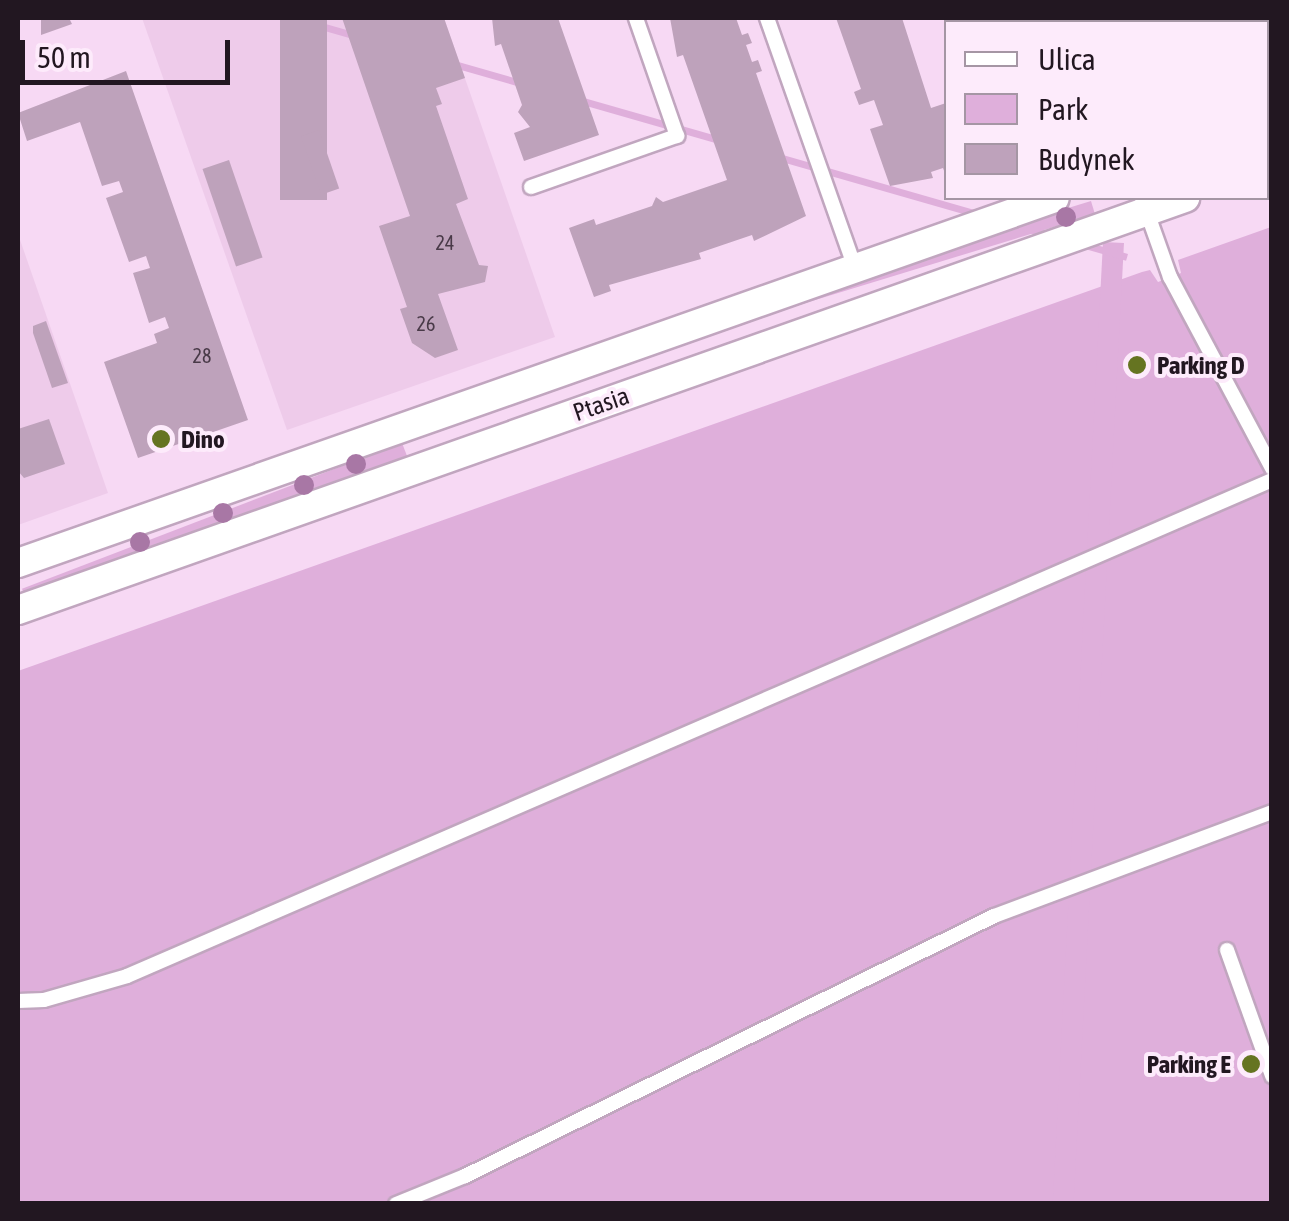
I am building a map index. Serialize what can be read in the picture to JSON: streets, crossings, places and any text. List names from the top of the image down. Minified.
{"streets":{"street":["Ptasia"]},"places":["Parking D","Dino","Parking E"],"house_numbers":["24","26","28"],"legend":["Ulica","Park","Budynek"],"scale_bar":"50 m"}
